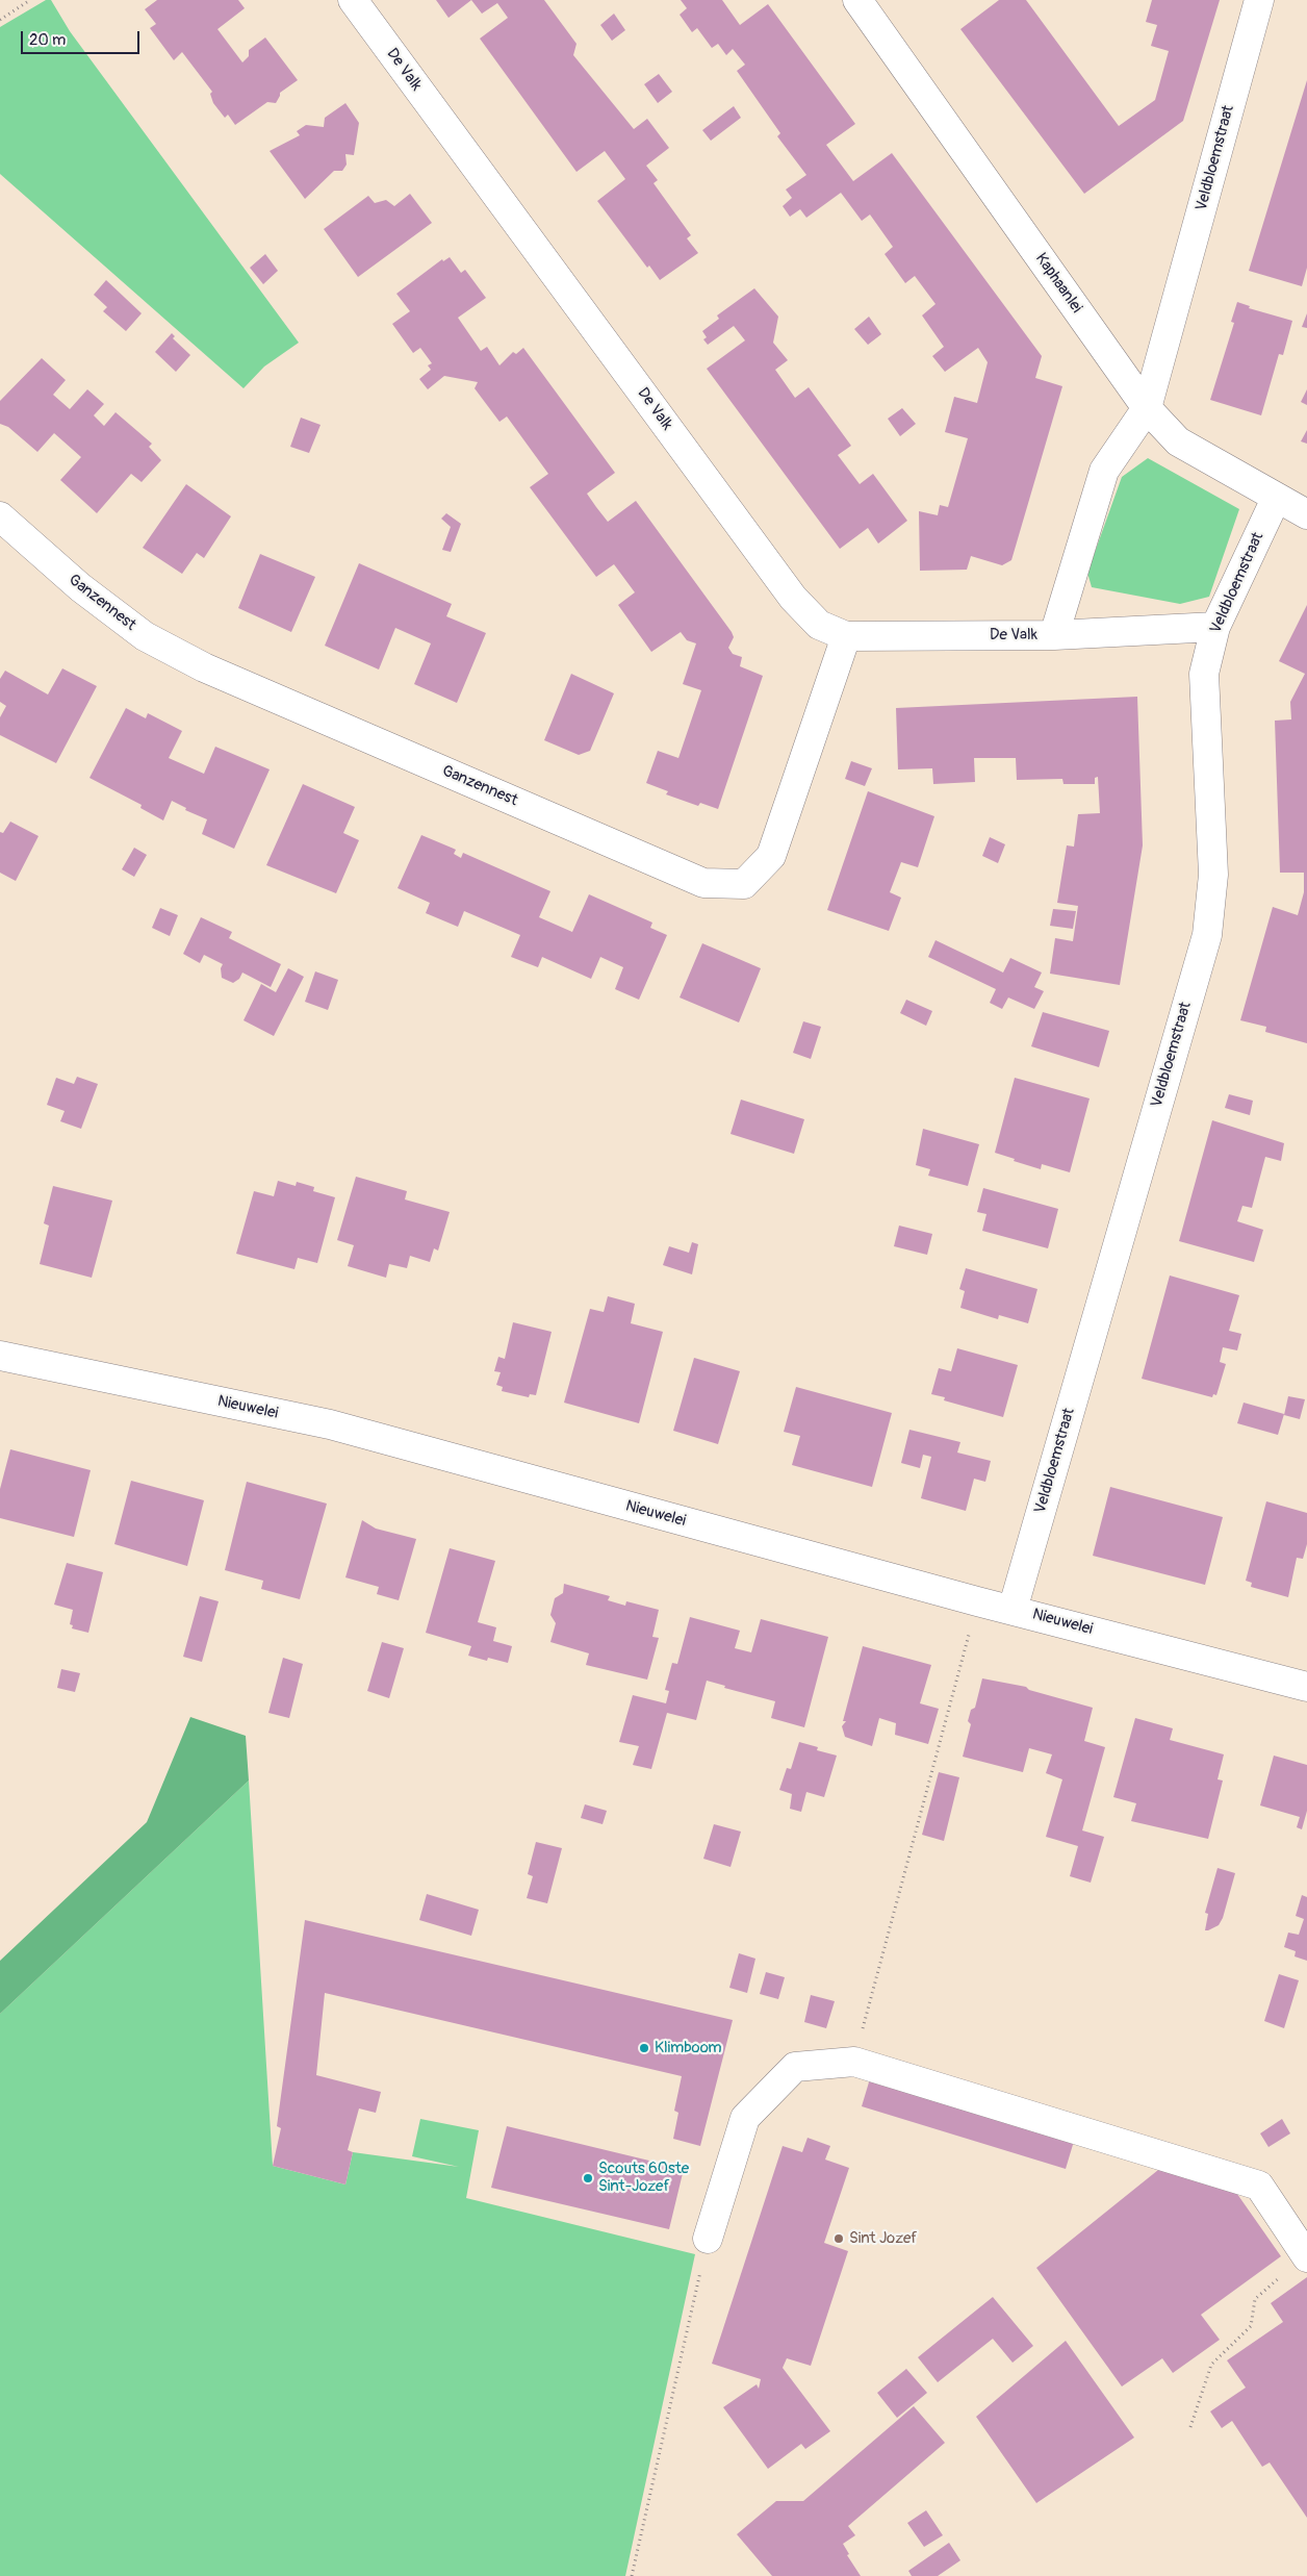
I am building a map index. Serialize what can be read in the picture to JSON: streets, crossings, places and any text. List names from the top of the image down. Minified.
{"streets":{"street":["De Valk","Veldbloemstraat","Kaphaanlei","Ganzennest","Nieuwelei"]},"crossings":[["De Valk","Veldbloemstraat"],["De Valk","Kaphaanlei"],["De Valk","Ganzennest"],["Veldbloemstraat","Kaphaanlei"],["Veldbloemstraat","Nieuwelei"]],"places":["Klimboom","Scouts 60ste Sint-Jozef","Sint Jozef"],"scale_bar":"20 m"}
